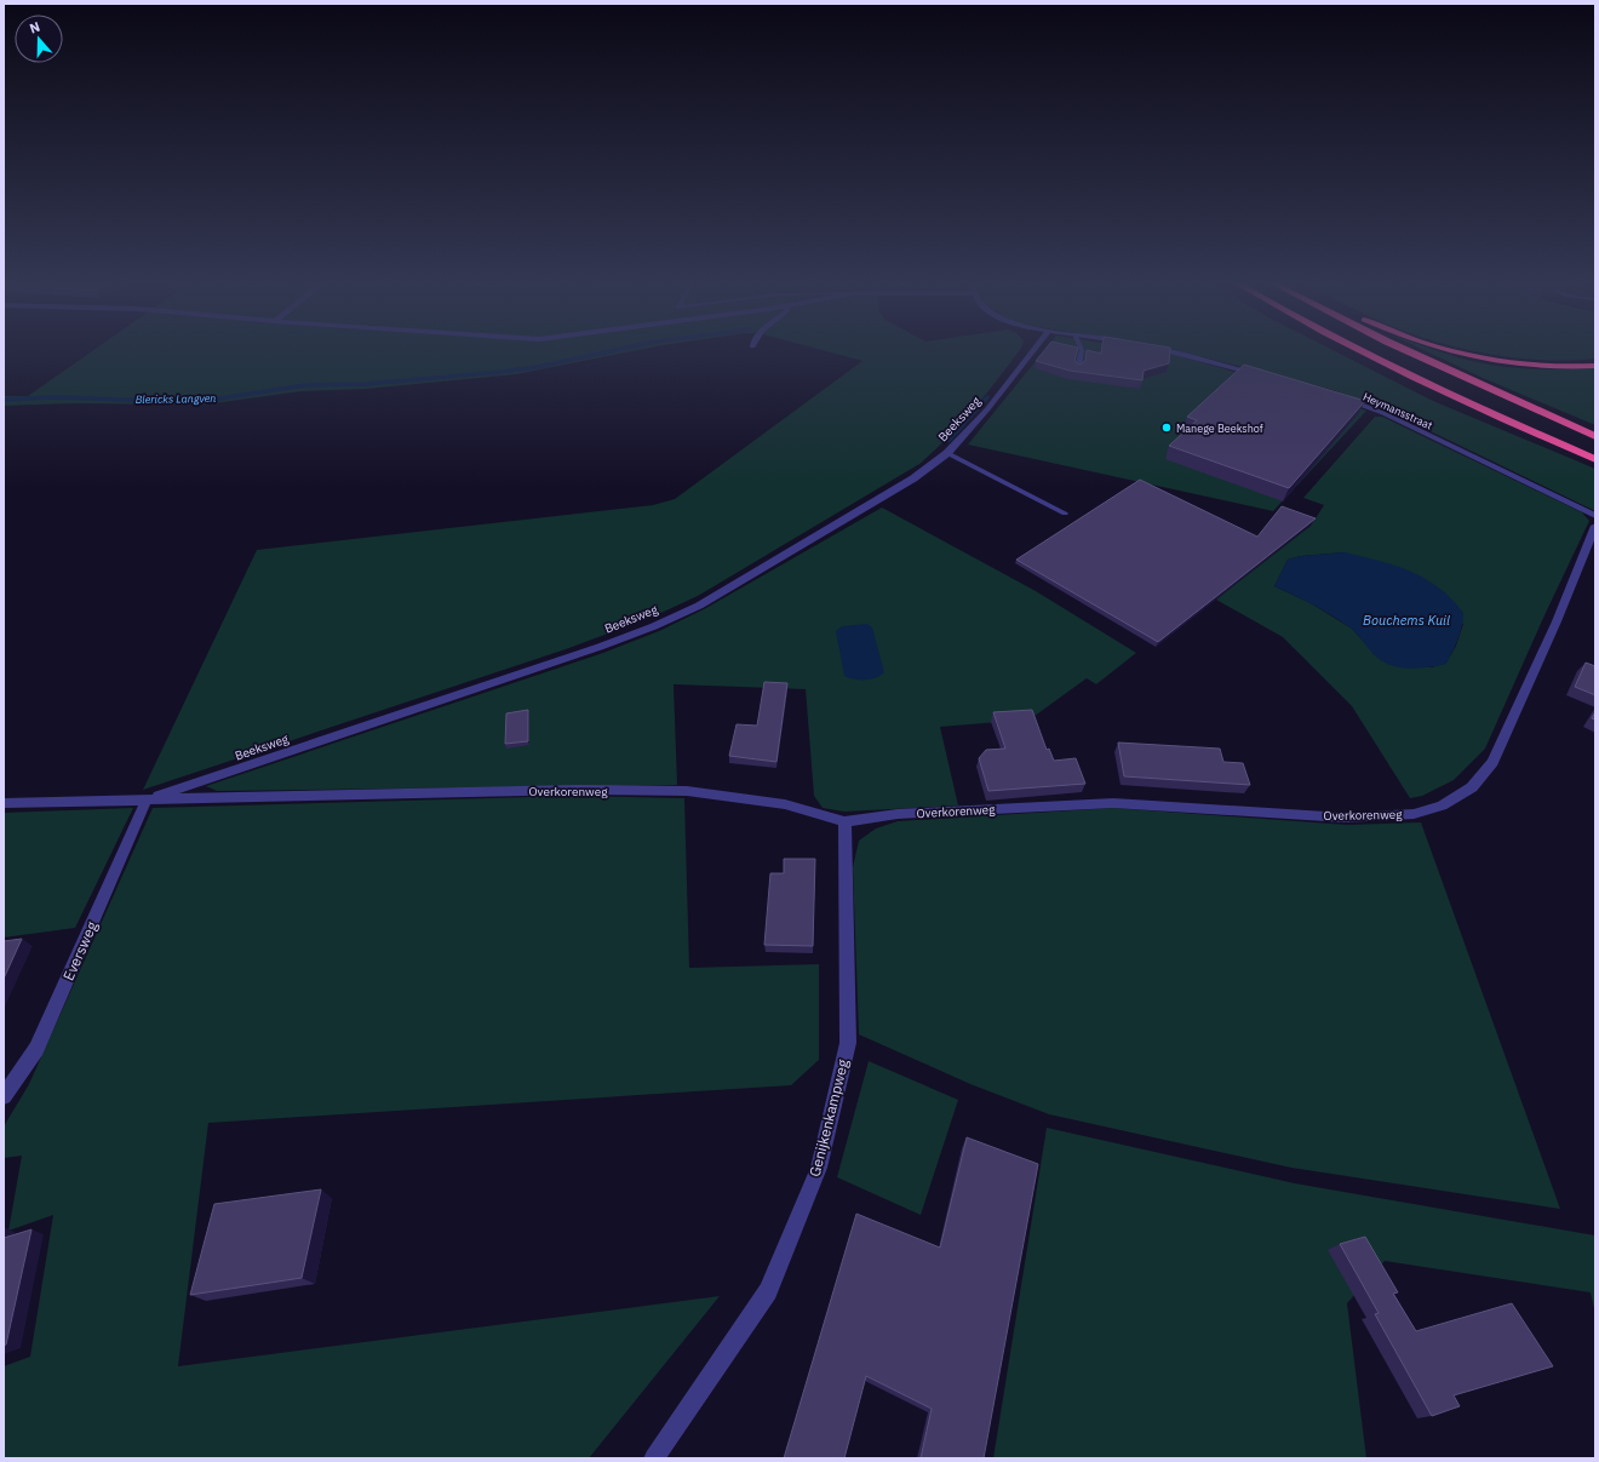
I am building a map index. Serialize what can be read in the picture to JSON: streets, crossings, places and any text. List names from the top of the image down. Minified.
{"streets":{"street":["Heymansstraat","Beeksweg","Overkorenweg","Eversweg","Genijkenkampweg"]},"crossings":[["Beeksweg","Overkorenweg"],["Beeksweg","Eversweg"],["Overkorenweg","Eversweg"],["Overkorenweg","Genijkenkampweg"]],"water":["Blericks Langven","Bouchems Kuil"],"places":["Manege Beekshof"],"north":"top"}
